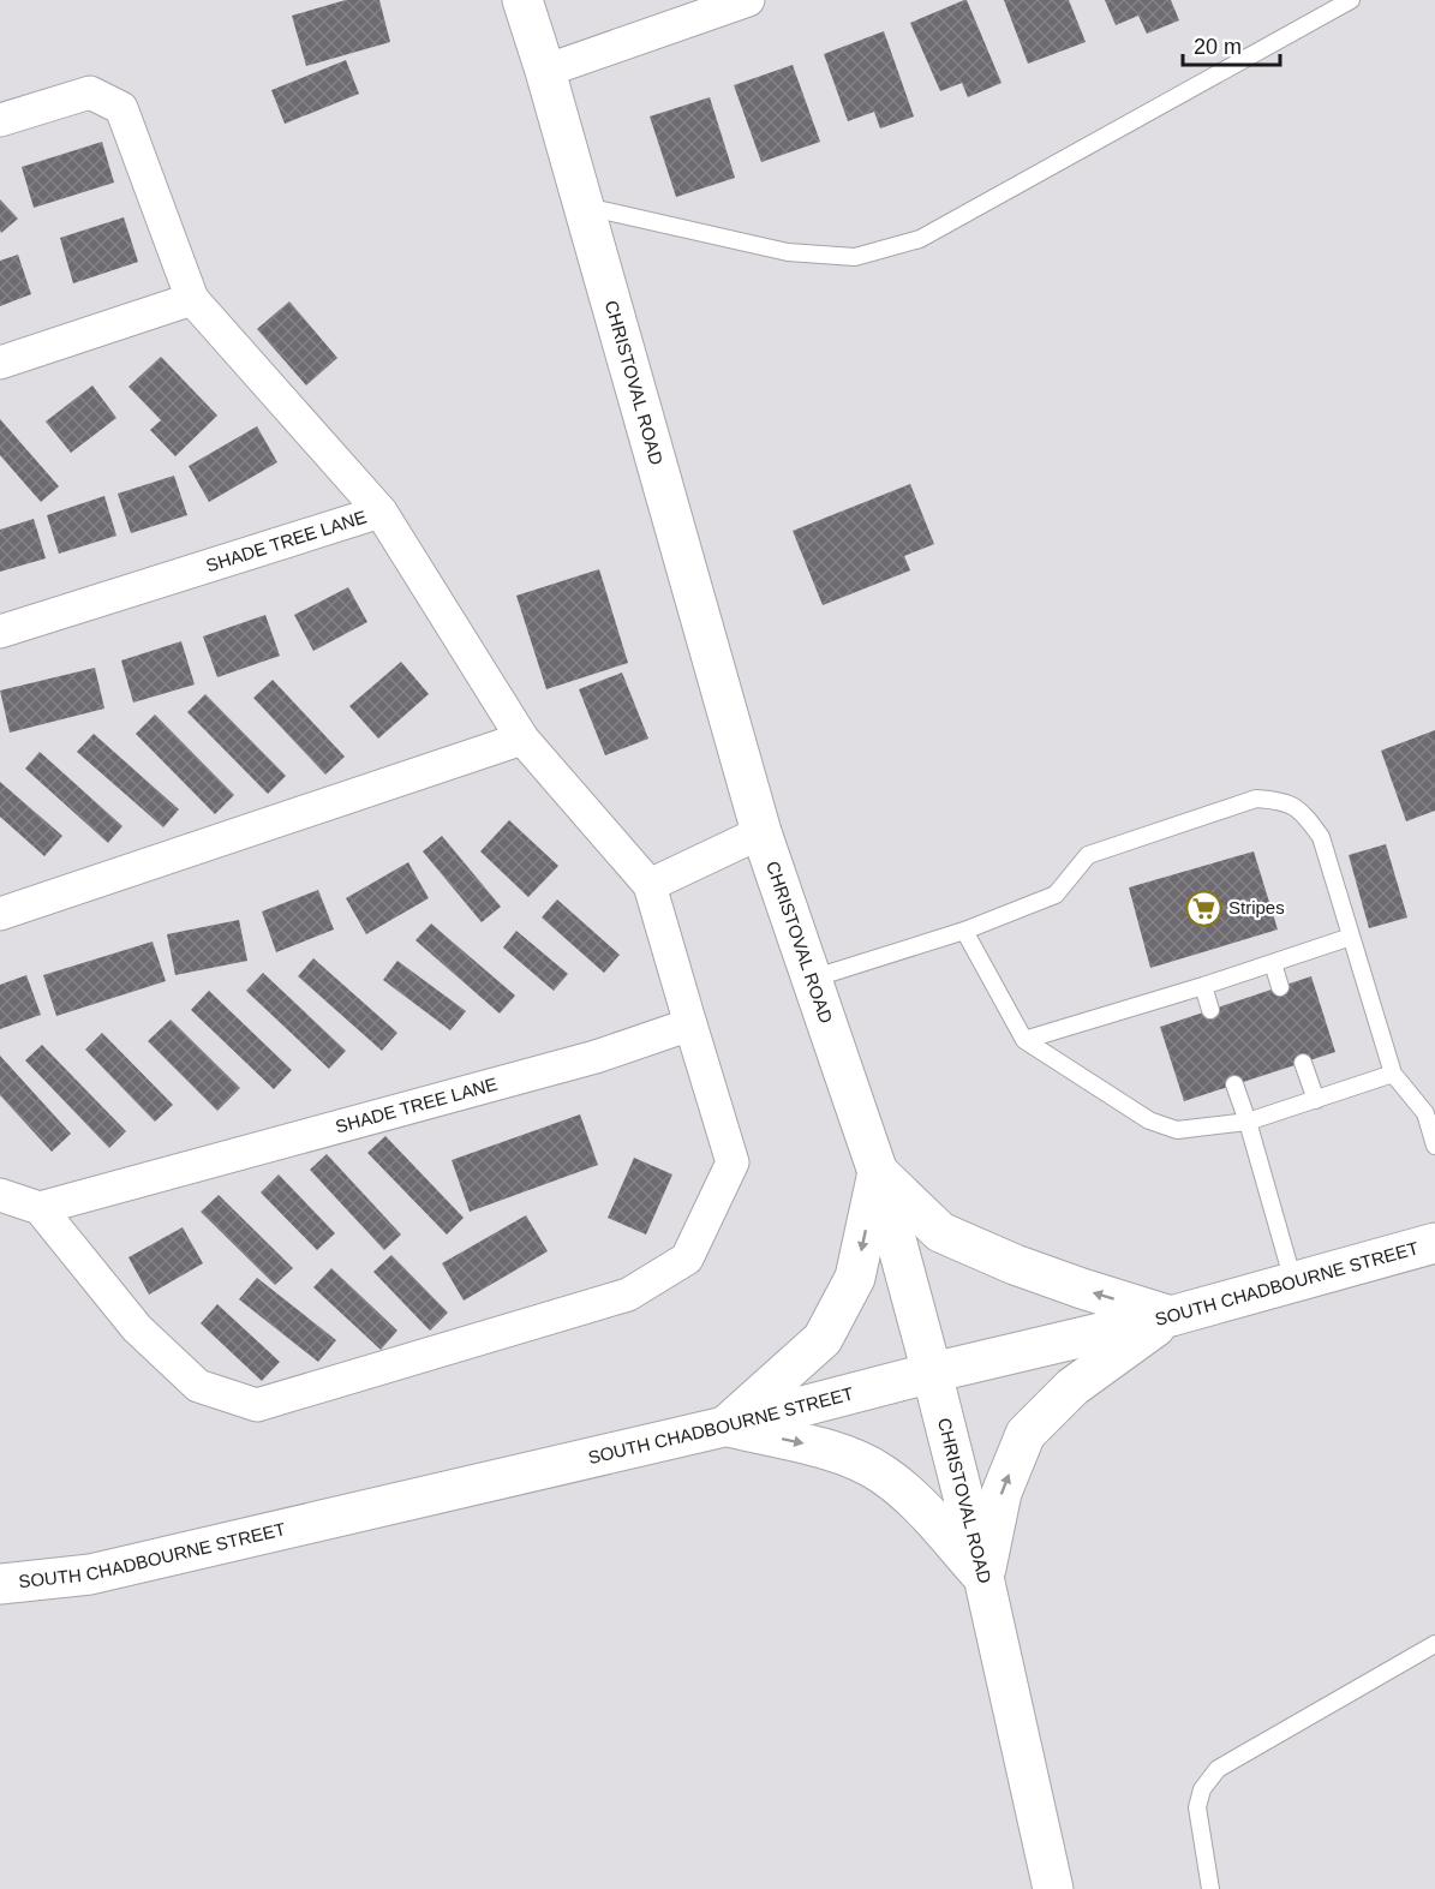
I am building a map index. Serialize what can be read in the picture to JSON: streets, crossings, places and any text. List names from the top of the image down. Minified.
{"streets":{"main road":["CHRISTOVAL ROAD","SOUTH CHADBOURNE STREET"],"street":["SHADE TREE LANE"]},"crossings":[["CHRISTOVAL ROAD","SOUTH CHADBOURNE STREET"]],"places":{"supermarket":["Stripes"]},"scale_bar":"20 m"}
